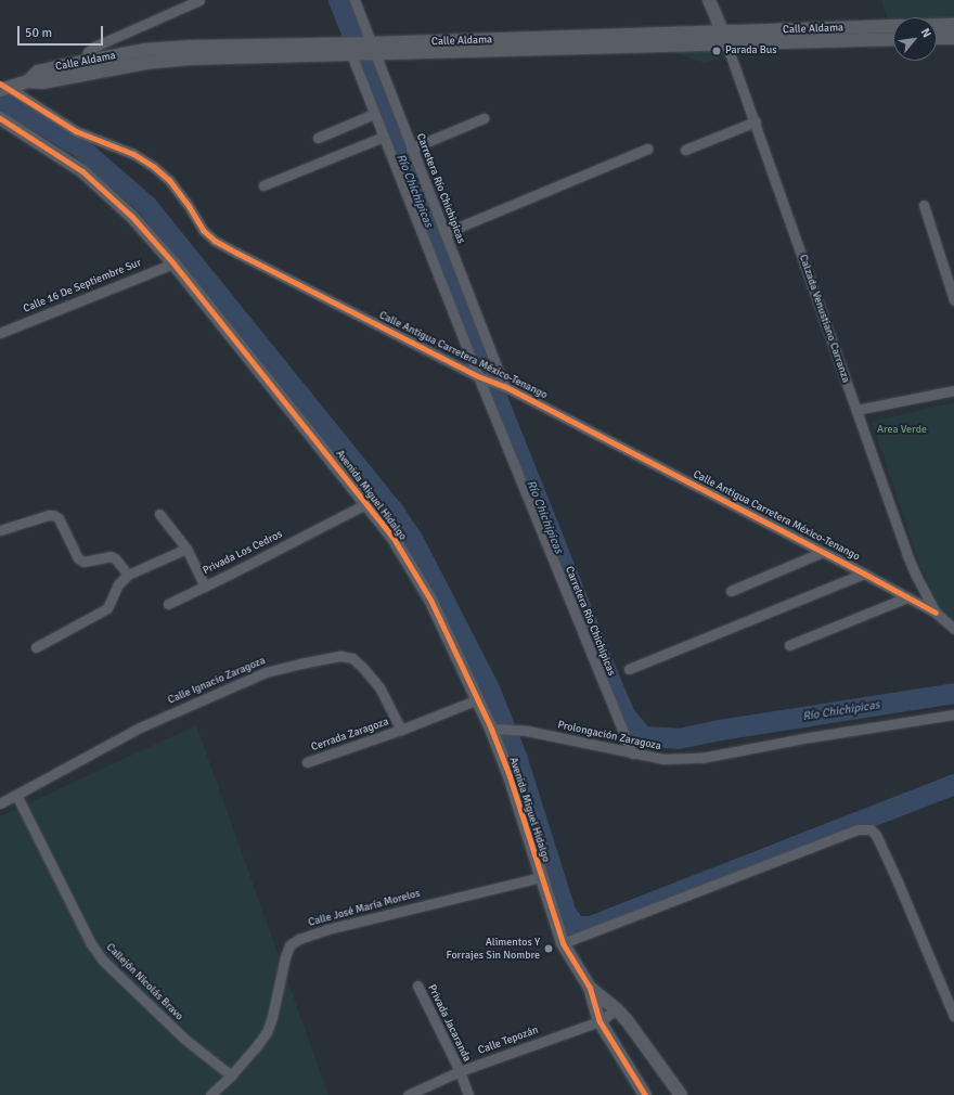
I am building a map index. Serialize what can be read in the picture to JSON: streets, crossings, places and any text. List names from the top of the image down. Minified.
{"streets":{"main road":["Calle Aldama","Calzada Venustiano Carranza","Avenida Miguel Hidalgo"],"street":["Carretera Río Chichipicas","Calle 16 De Septiembre Sur","Calle Antigua Carretera México-Tenango","Privada Los Cedros","Calle Ignacio Zaragoza","Cerrada Zaragoza","Prolongación Zaragoza","Calle José María Morelos","Callejón Nicolás Bravo","Privada Jacaranda","Calle Tepozán"]},"crossings":[["Calle Aldama","Carretera Río Chichipicas"],["Calle Aldama","Calzada Venustiano Carranza"],["Calle Aldama","Calle Antigua Carretera México-Tenango"],["Carretera Río Chichipicas","Calle Antigua Carretera México-Tenango"],["Carretera Río Chichipicas","Prolongación Zaragoza"],["Calle 16 De Septiembre Sur","Avenida Miguel Hidalgo"],["Calzada Venustiano Carranza","Calle Antigua Carretera México-Tenango"],["Avenida Miguel Hidalgo","Privada Los Cedros"],["Avenida Miguel Hidalgo","Prolongación Zaragoza"],["Avenida Miguel Hidalgo","Calle José María Morelos"],["Avenida Miguel Hidalgo","Calle Tepozán"],["Calle Ignacio Zaragoza","Cerrada Zaragoza"],["Calle Ignacio Zaragoza","Callejón Nicolás Bravo"],["Calle José María Morelos","Callejón Nicolás Bravo"],["Privada Jacaranda","Calle Tepozán"]],"water":["Río Chichipicas"],"parks":["Area Verde"],"places":["Parada Bus","Alimentos Y Forrajes Sin Nombre"],"scale_bar":"50 m","north":"top right"}
